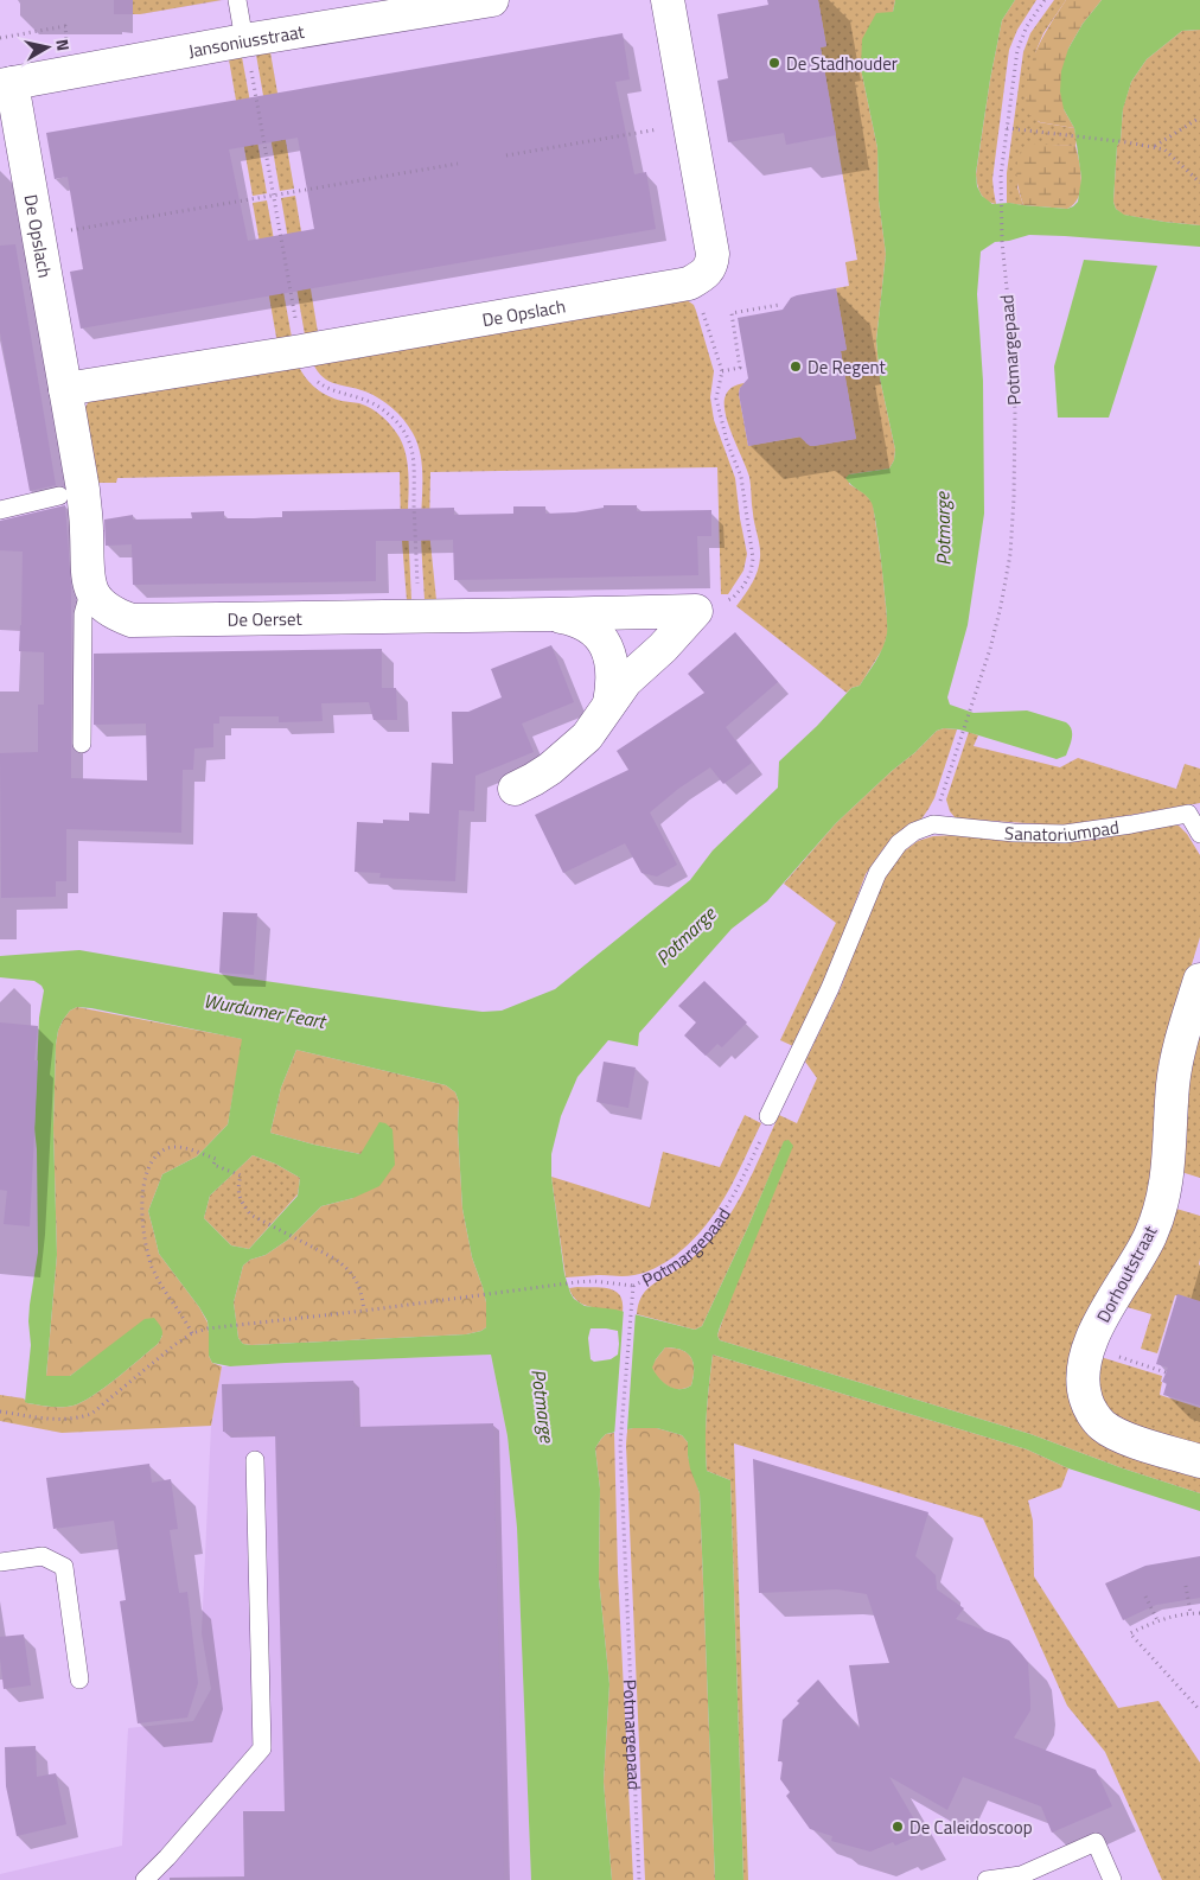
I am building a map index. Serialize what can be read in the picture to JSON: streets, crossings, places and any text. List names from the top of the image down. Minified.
{"streets":{"street":["Jansoniusstraat","De Opslach","De Oerset","Dorhoutstraat"],"lane":["Sanatoriumpad"],"path":["Potmargepaad"]},"crossings":[["Jansoniusstraat","De Opslach"],["Potmargepaad","Sanatoriumpad"]],"water":["Potmarge","Wurdumer Feart"],"places":["De Stadhouder","De Regent","De Caleidoscoop"],"north":"right"}
